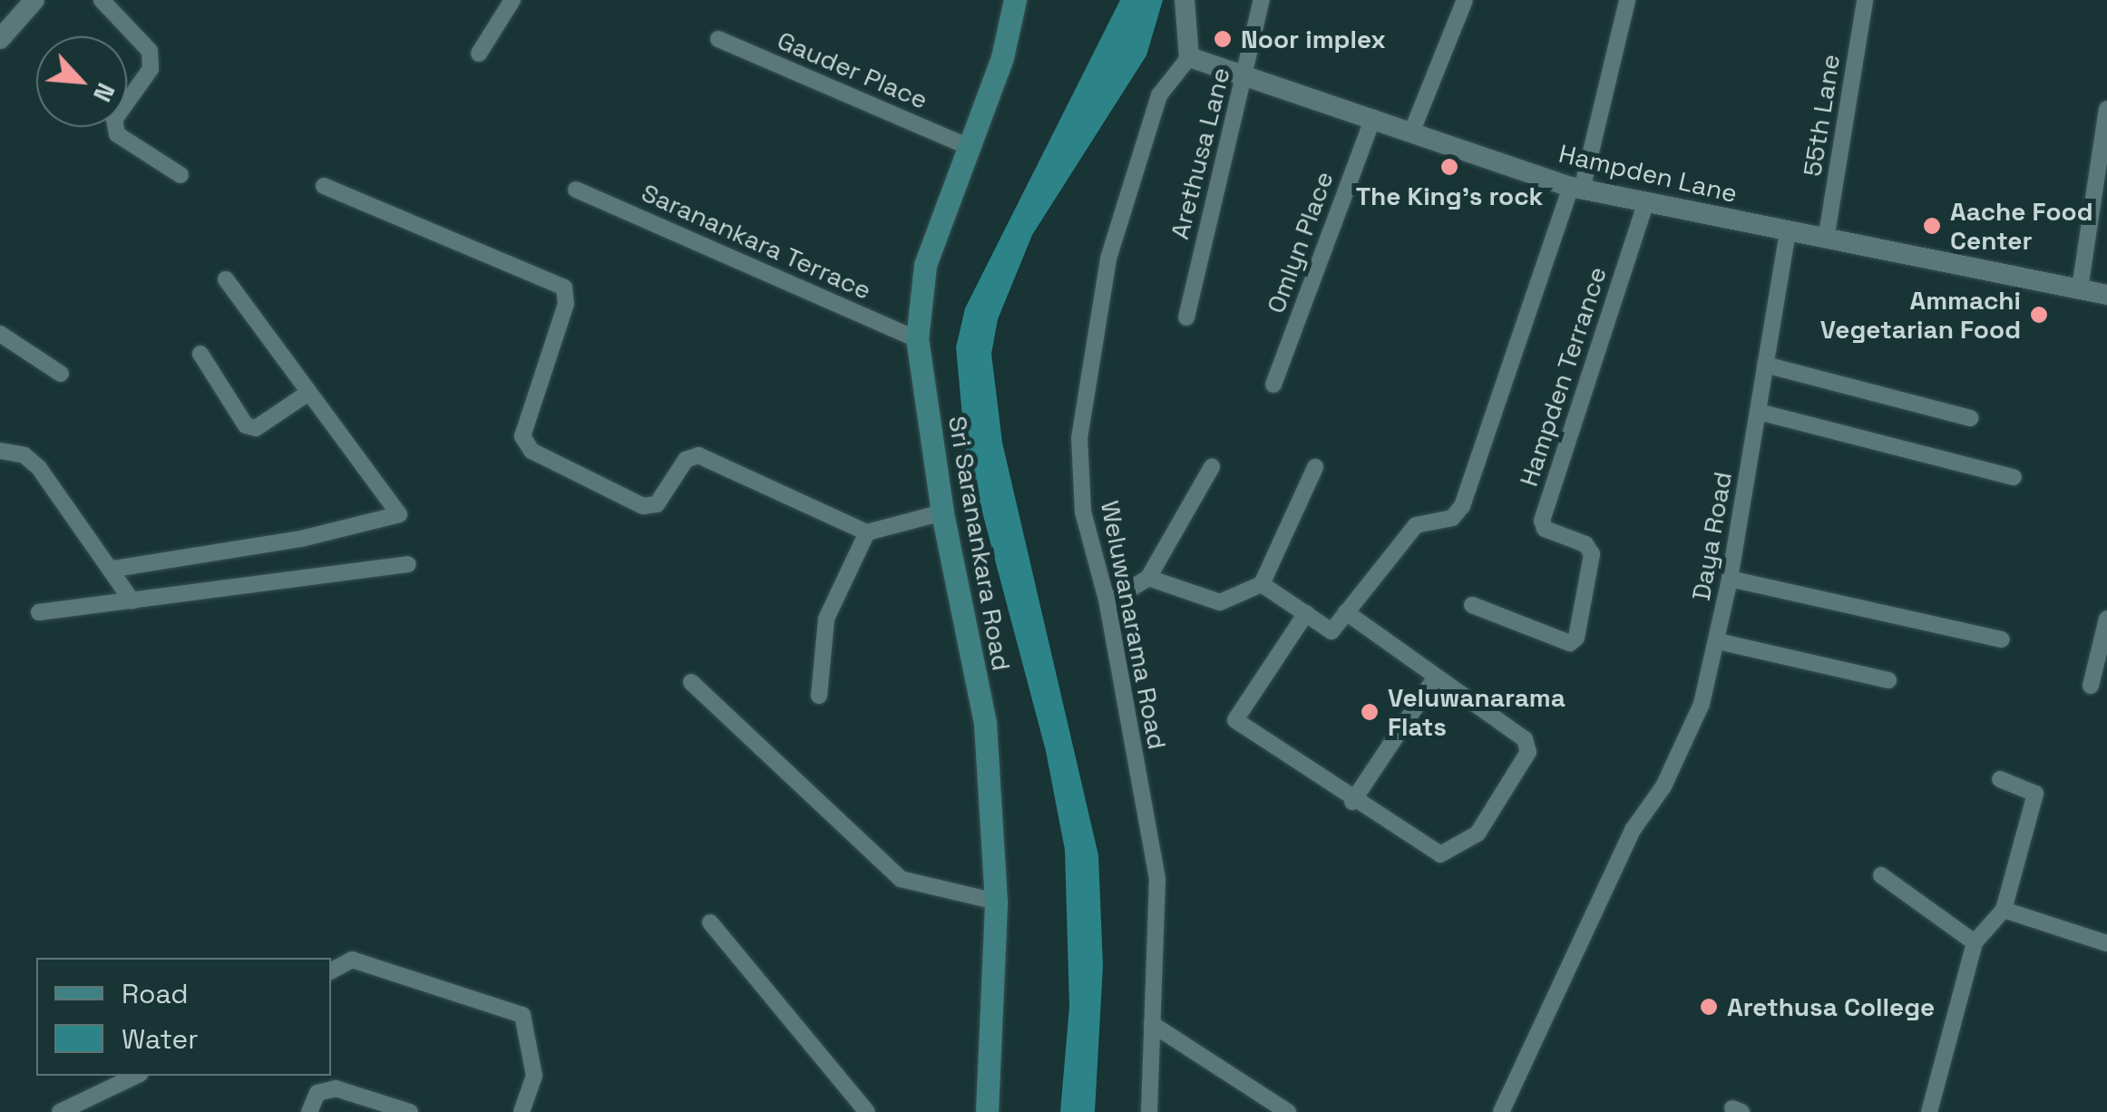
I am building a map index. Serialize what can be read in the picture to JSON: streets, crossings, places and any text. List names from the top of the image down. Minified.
{"streets":{"main road":["Sri Saranankara Road"],"street":["Gauder Place","55th Lane","Arethusa Lane","Hampden Lane","Saranankara Terrace","Omlyn Place","Hampden Terrance","Daya Road","Weluwanarama Road"]},"crossings":[["Gauder Place","Sri Saranankara Road"],["55th Lane","Hampden Lane"],["Arethusa Lane","Hampden Lane"],["Hampden Lane","Omlyn Place"],["Hampden Lane","Hampden Terrance"],["Hampden Lane","Daya Road"],["Hampden Lane","Weluwanarama Road"],["Saranankara Terrace","Sri Saranankara Road"]],"places":["Noor implex","The King's rock","Aache Food Center","Ammachi Vegetarian Food","Veluwanarama Flats","Arethusa College"],"legend":["Road","Water"],"north":"bottom right"}
